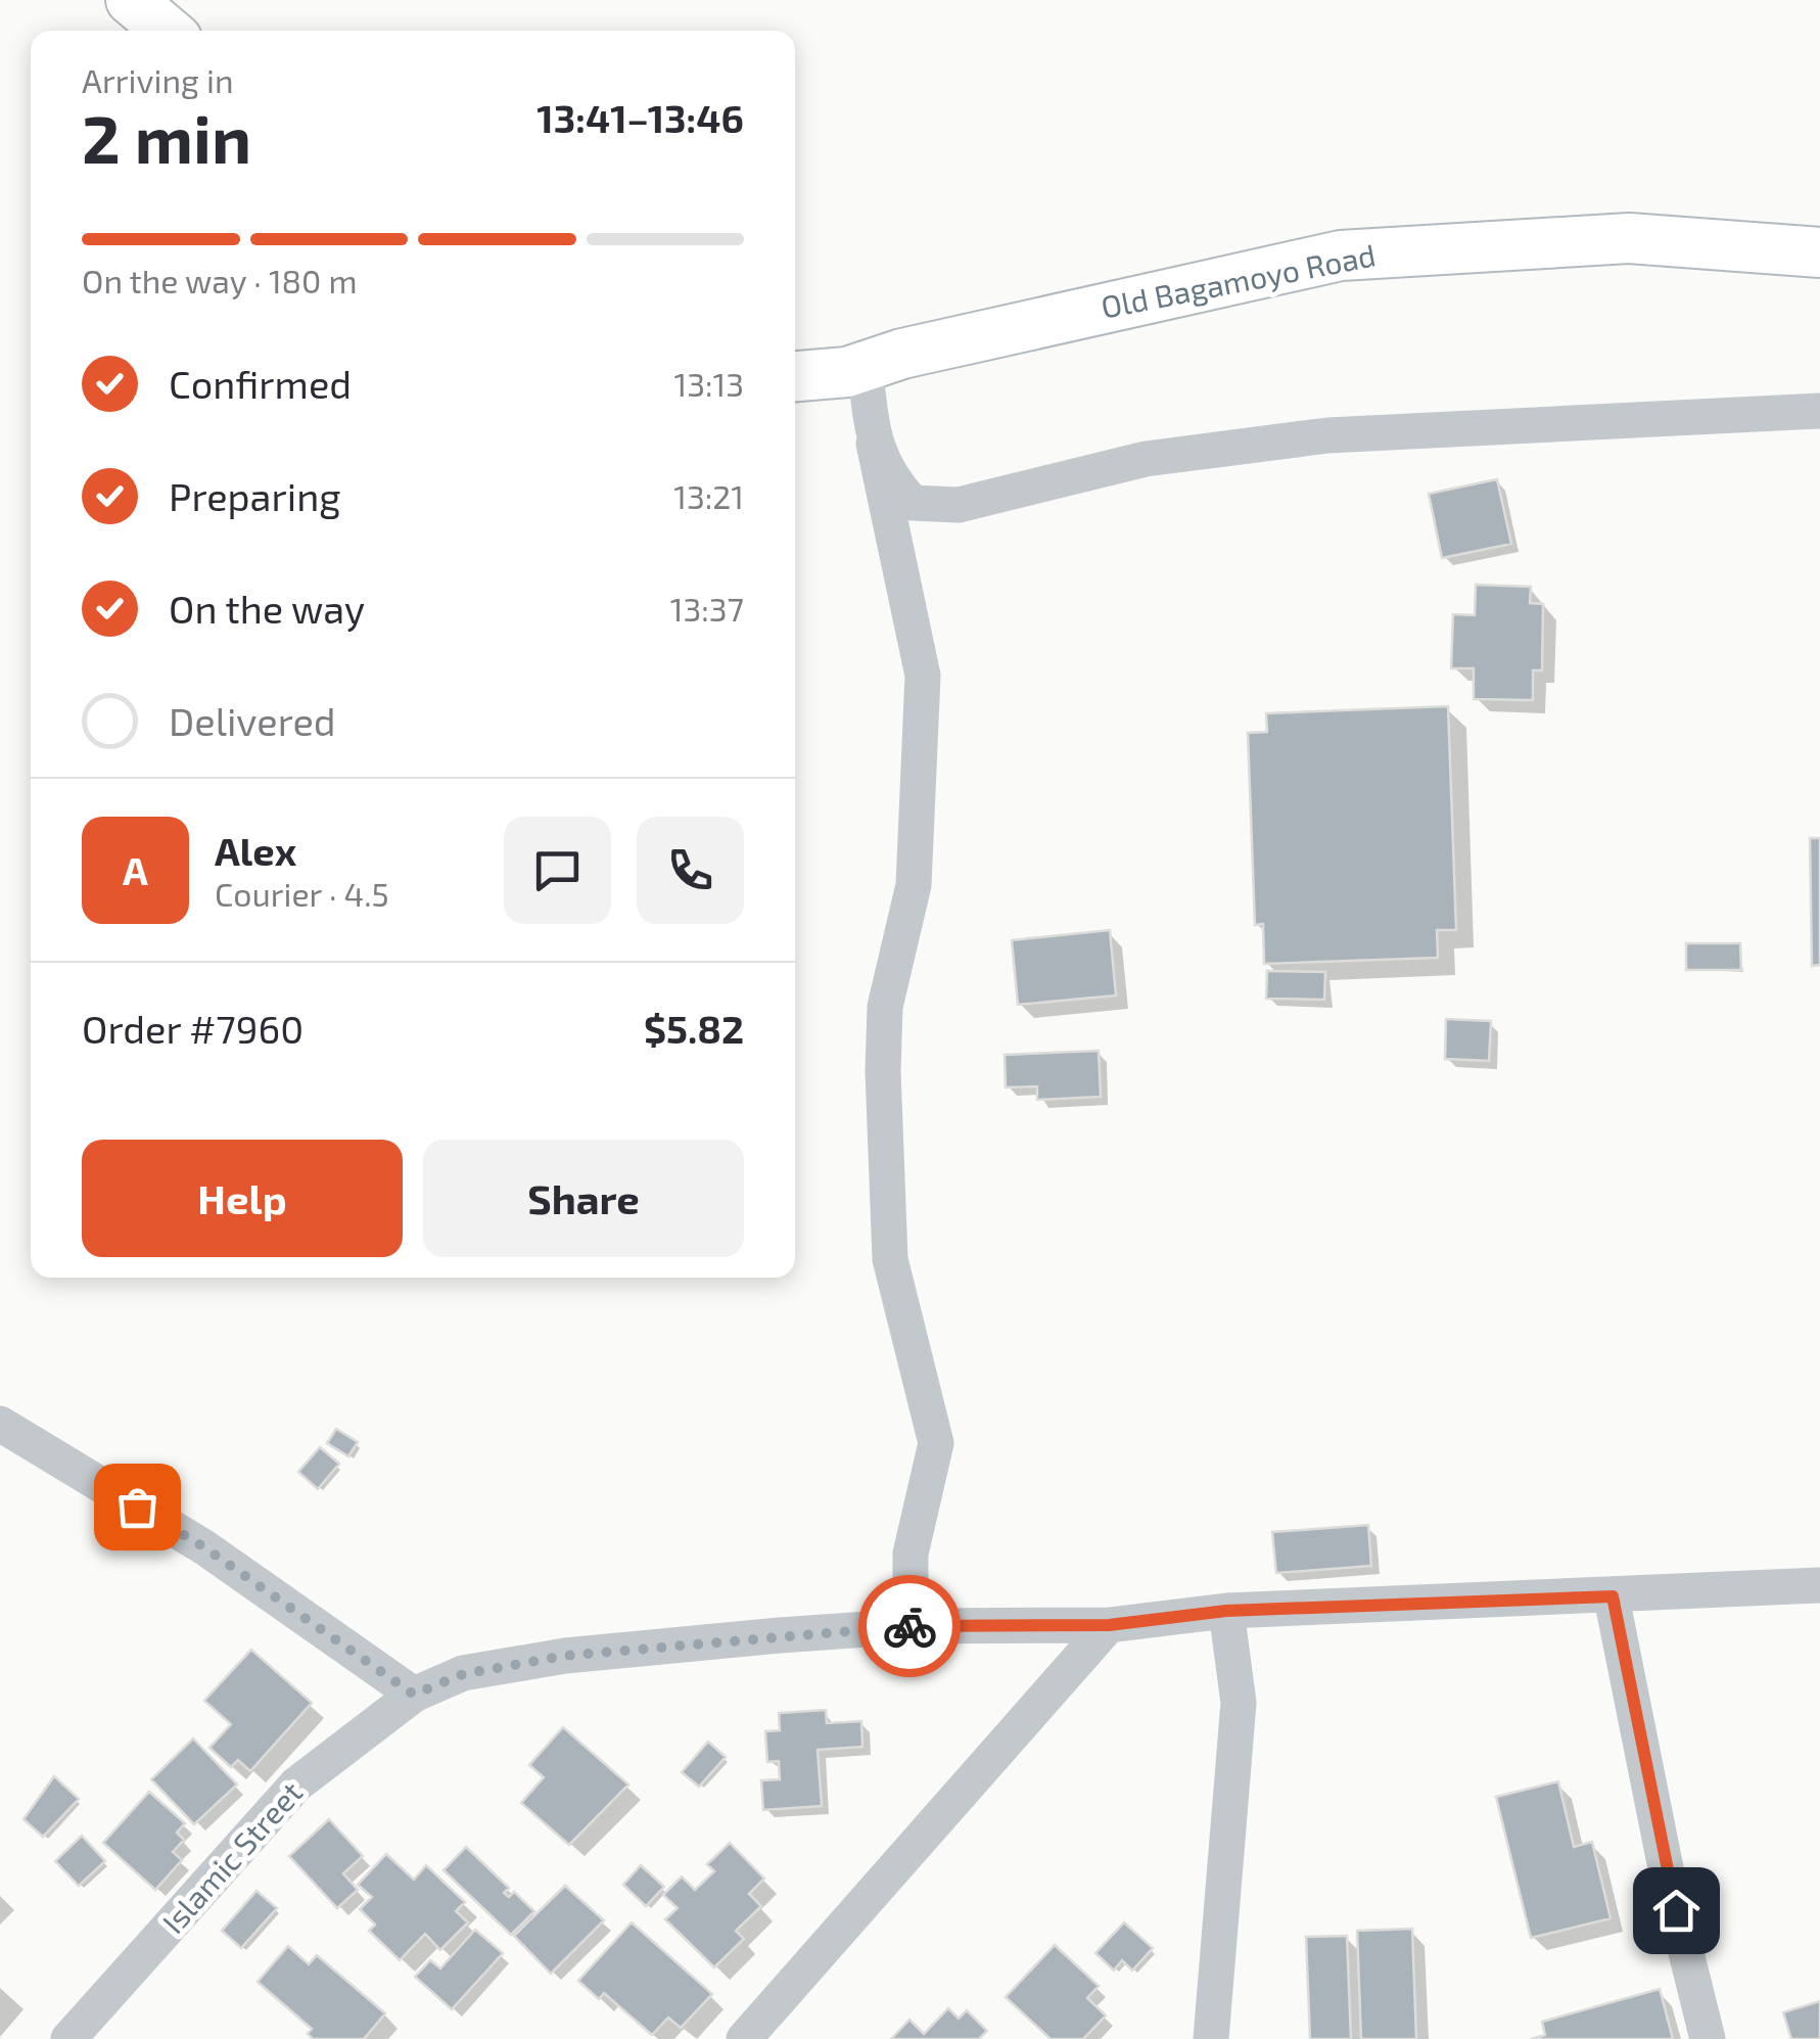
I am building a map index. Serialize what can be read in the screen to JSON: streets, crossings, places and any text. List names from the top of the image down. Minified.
{"streets":{"street":["Old Bagamoyo Road","Islamic Street"]},"page":{"heading":["2 min","Arriving in","13:41–13:46"],"panel":["Alex","Courier · 4.5","Order #7960","$5.82"],"bar":"On the way · 180 m","list":[["Confirmed","13:13"],["Preparing","13:21"],["On the way","13:37"],"Delivered"],"round":"A","buttons":["Help","Share"]}}
